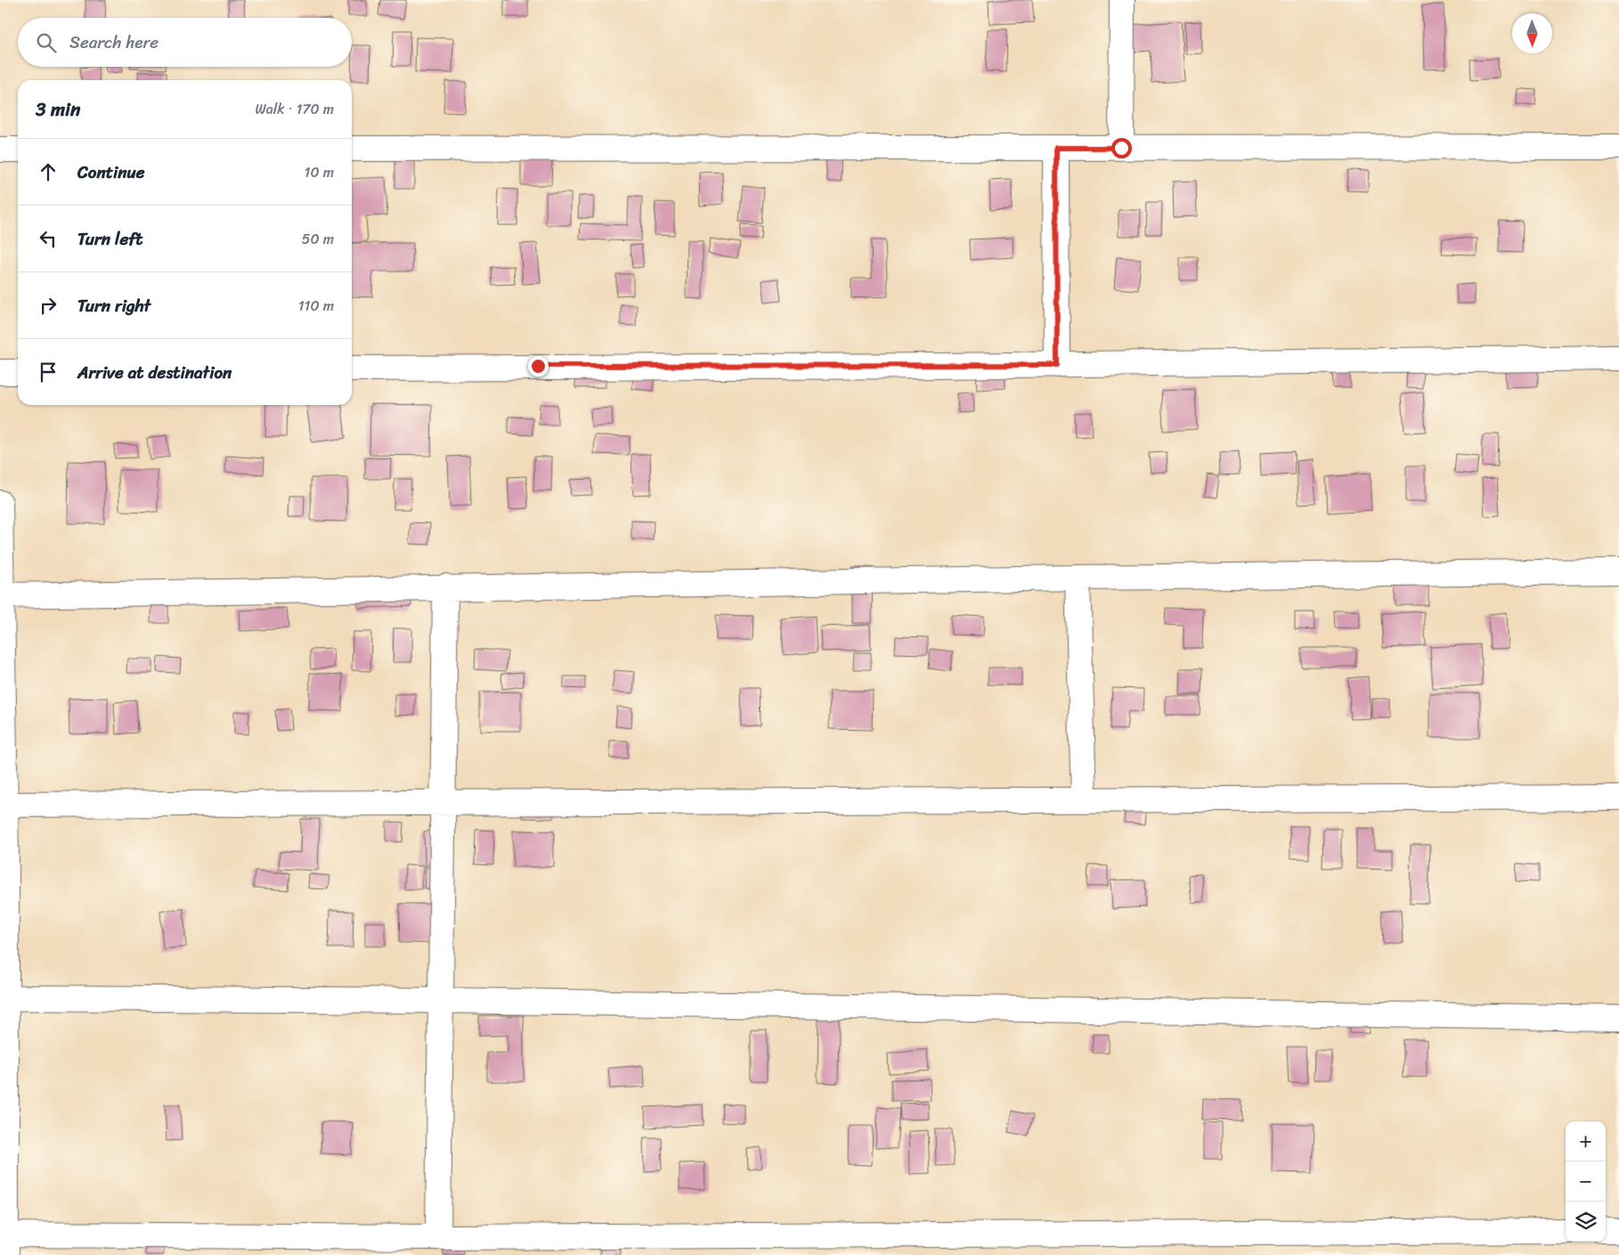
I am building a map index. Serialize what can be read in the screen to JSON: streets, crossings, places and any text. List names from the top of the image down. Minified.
{"north":"bottom","page":{"search":"Search here","heading":["3 min","Walk · 170 m"],"list":[["Continue","10 m"],["Turn left","50 m"],["Turn right","110 m"],"Arrive at destination"],"map_buttons":["+","−"]}}
